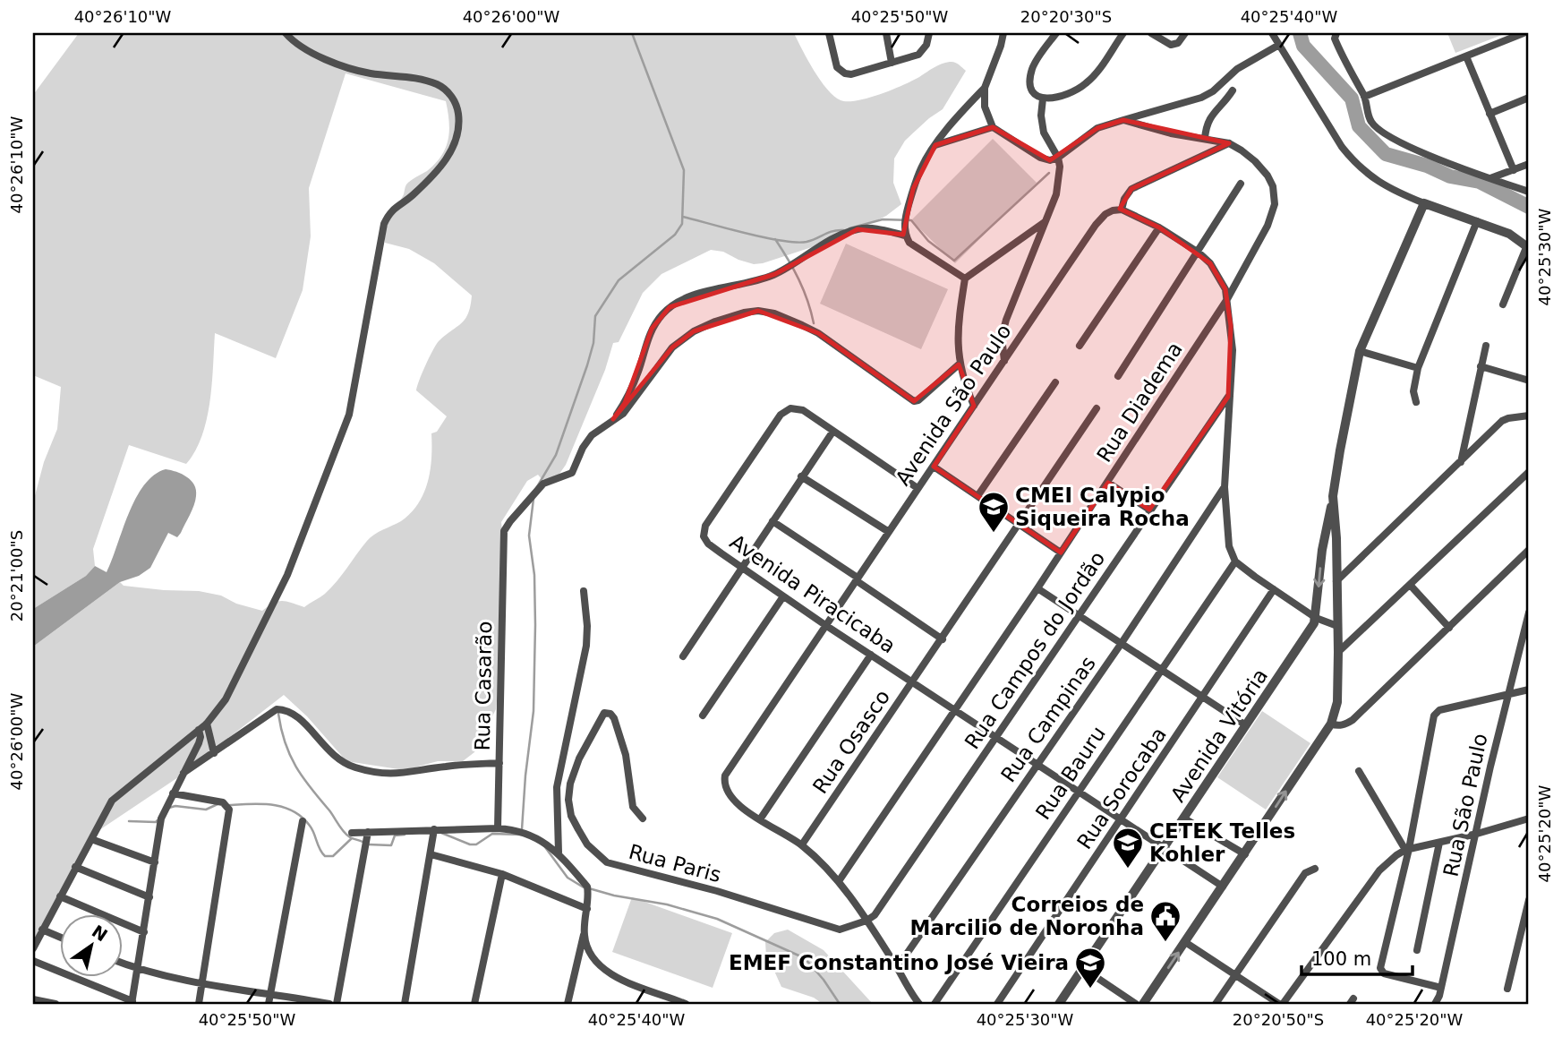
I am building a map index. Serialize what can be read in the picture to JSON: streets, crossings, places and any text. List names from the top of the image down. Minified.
{"streets":{"street":["Rua Diadema","Avenida São Paulo","Avenida Piracicaba","Rua Campos do Jordão","Rua Casarão","Rua Campinas","Avenida Vitória","Rua Osasco","Rua Bauru","Rua Sorocaba","Rua São Paulo","Rua Paris"]},"crossings":[["Rua Diadema","Avenida São Paulo"],["Rua Diadema","Avenida Piracicaba"],["Avenida São Paulo","Avenida Piracicaba"],["Avenida São Paulo","Rua Campos do Jordão"],["Avenida São Paulo","Rua Campinas"],["Avenida São Paulo","Rua Osasco"],["Avenida São Paulo","Rua Paris"],["Avenida Piracicaba","Rua Campos do Jordão"],["Avenida Piracicaba","Rua Campinas"],["Avenida Piracicaba","Avenida Vitória"],["Avenida Piracicaba","Rua Osasco"],["Avenida Piracicaba","Rua Bauru"],["Avenida Piracicaba","Rua Sorocaba"],["Rua Campos do Jordão","Rua Paris"]],"places":{"school or university":["CMEI Calypio Siqueira Rocha","CETEK Telles Kohler","EMEF Constantino José Vieira"],"public building":["Correios de Marcilio de Noronha"]},"scale_bar":"100 m","north":"top right","coordinates":["40°26'10\"W","40°26'00\"W","40°25'50\"W","20°20'30\"S","40°25'40\"W","40°25'30\"W","20°21'00\"S","40°25'20\"W","20°20'50\"S"]}
